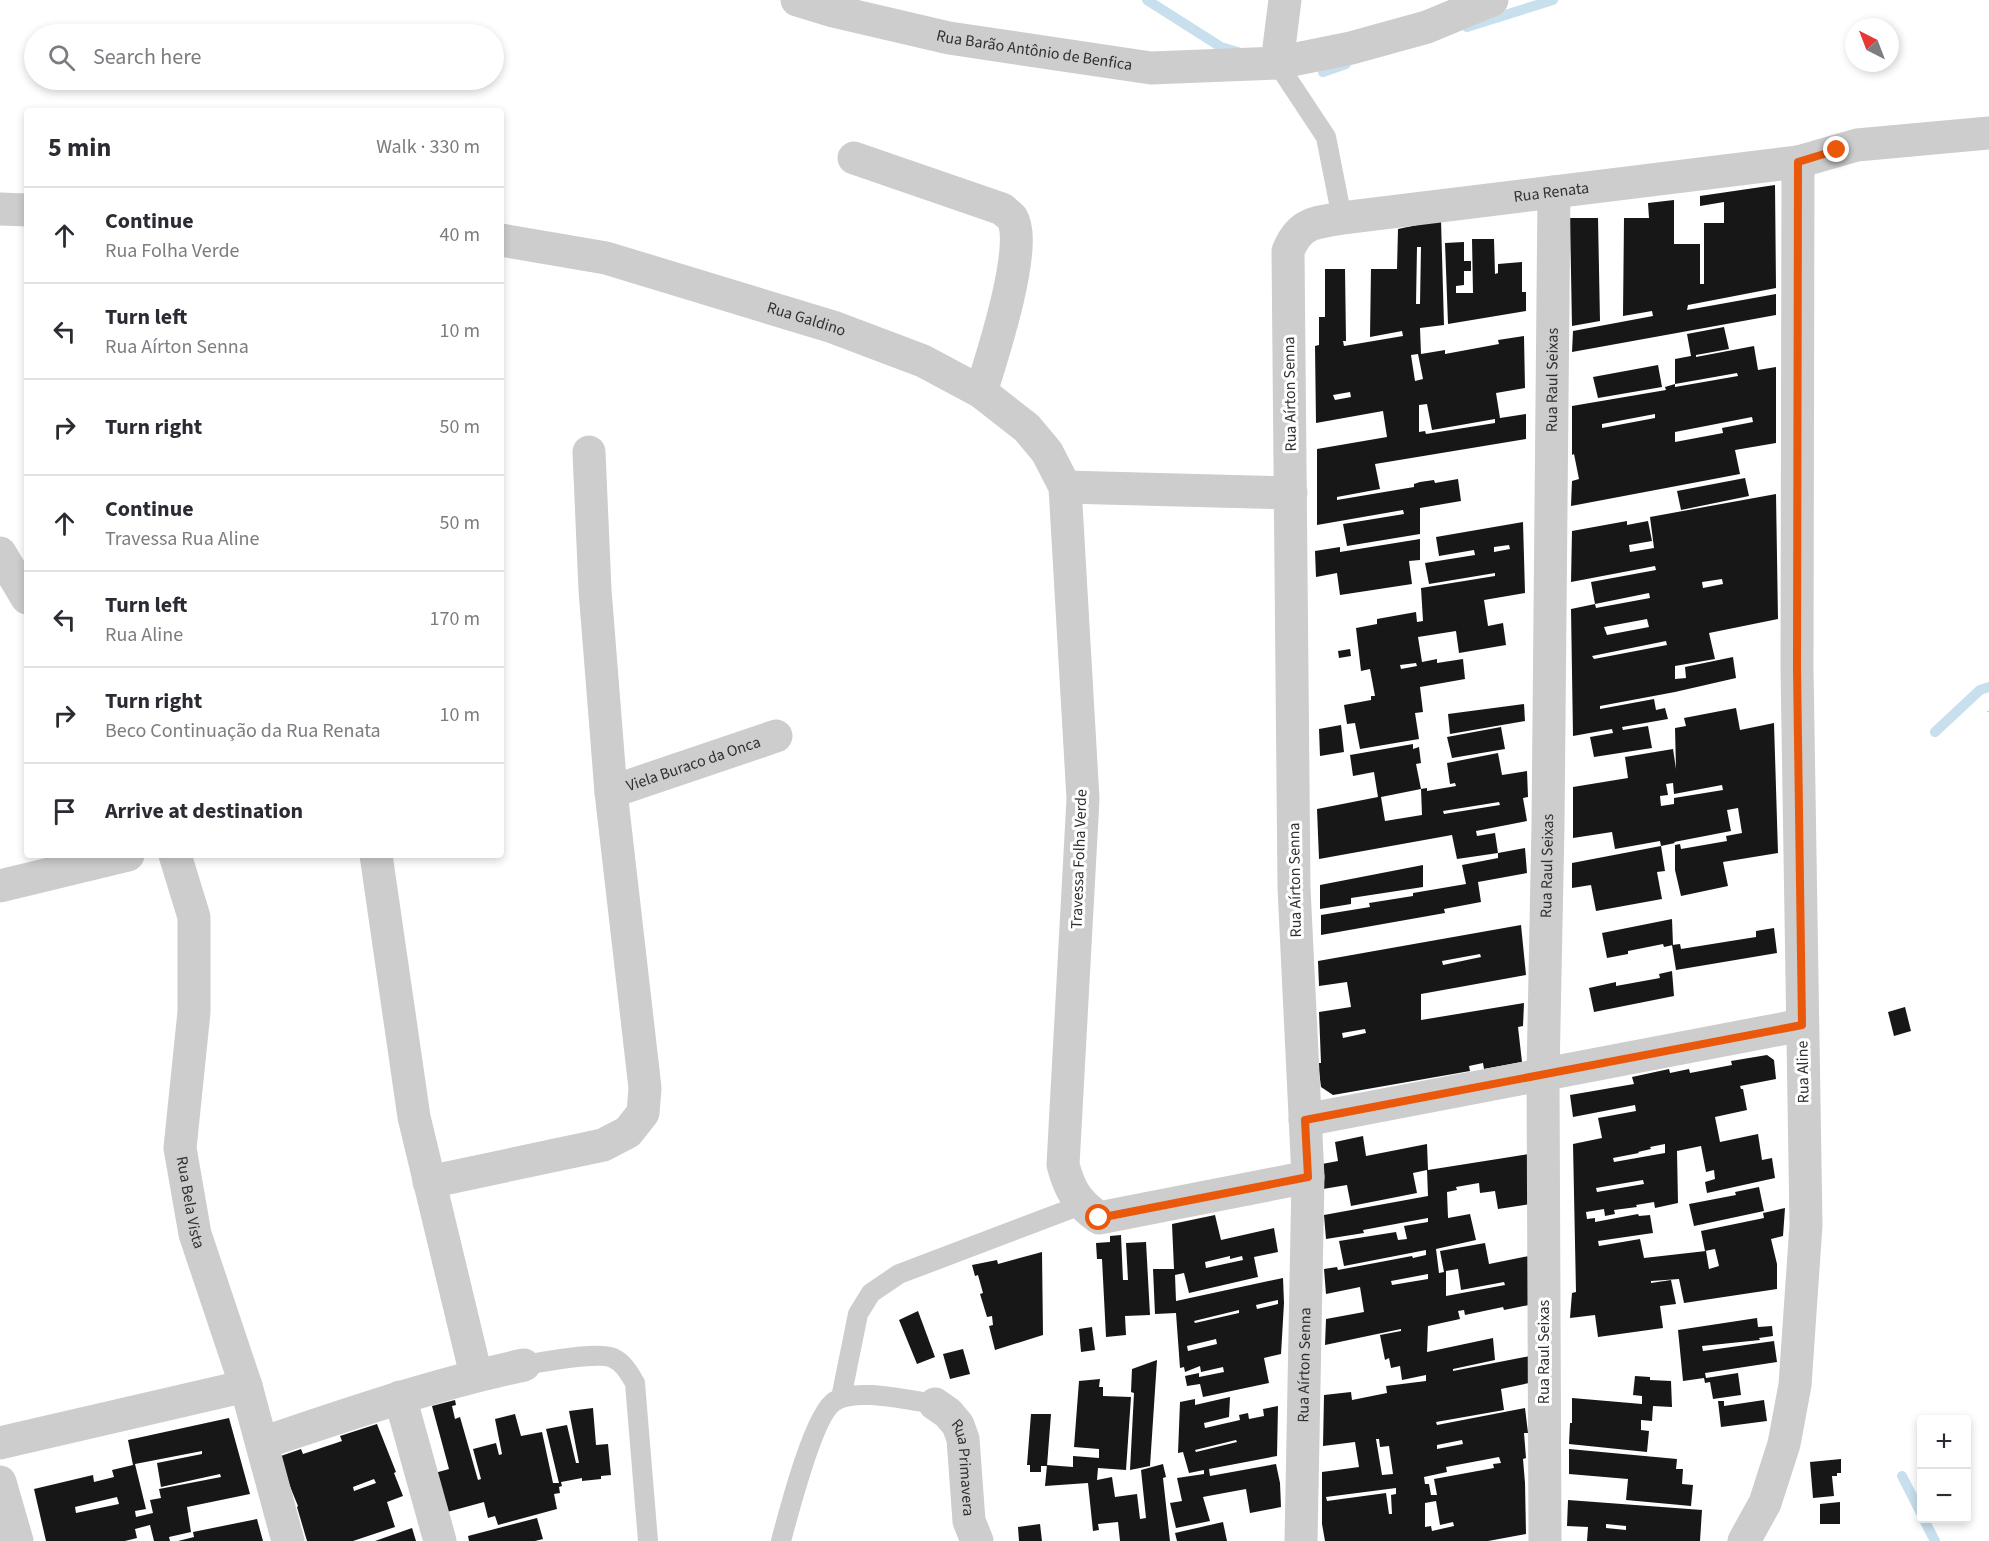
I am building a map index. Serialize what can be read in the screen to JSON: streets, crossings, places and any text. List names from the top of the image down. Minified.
{"streets":{"street":["Rua Barão Antônio de Benfica","Rua Renata","Rua Galdino","Rua Raul Seixas","Rua Aírton Senna","Viela Buraco da Onca","Travessa Folha Verde","Rua Aline","Rua Bela Vista","Rua Primavera"]},"crossings":[["Rua Renata","Rua Raul Seixas"],["Rua Renata","Rua Aírton Senna"],["Rua Renata","Rua Aline"],["Rua Galdino","Travessa Folha Verde"]],"north":"top left","page":{"search":"Search here","heading":["5 min","Walk · 330 m"],"list":[["Continue","Rua Folha Verde","40 m"],["Turn left","Rua Aírton Senna","10 m"],["Turn right","50 m"],["Continue","Travessa Rua Aline","50 m"],["Turn left","Rua Aline","170 m"],["Turn right","Beco Continuação da Rua Renata","10 m"],"Arrive at destination"],"map_buttons":["+","−"]}}
